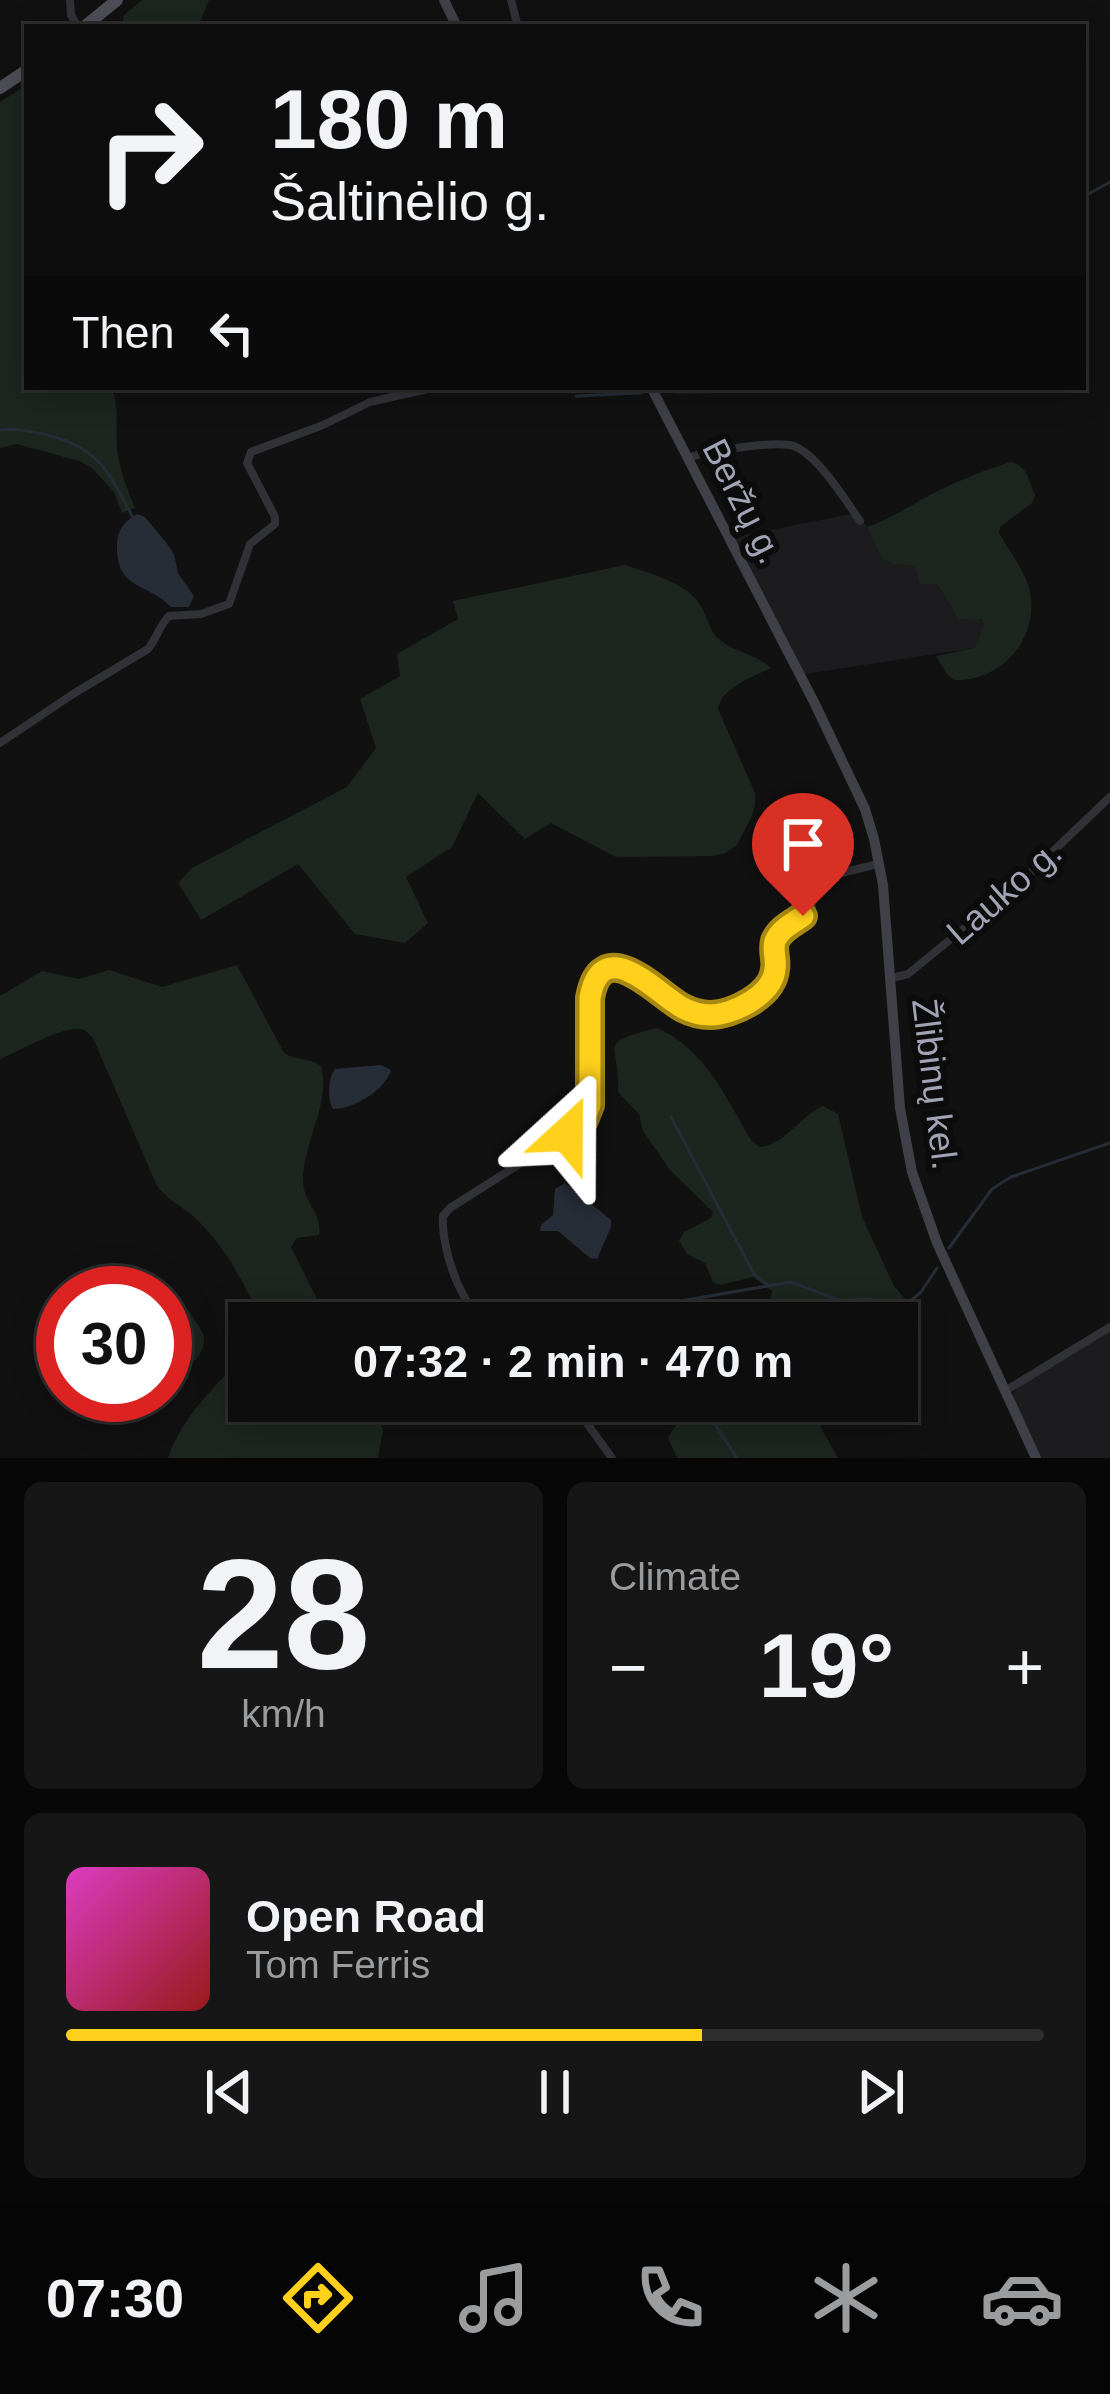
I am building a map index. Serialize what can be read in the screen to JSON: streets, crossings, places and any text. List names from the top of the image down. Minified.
{"streets":{"main road":["Beržų g.","Žlibinų kel."],"street":["Lauko g."]},"crossings":[["Beržų g.","Žlibinų kel."],["Lauko g.","Žlibinų kel."]],"page":{"turn":["180 m","Šaltinėlio g."],"then":"Then","limit":"30","trip":"07:32 · 2 min · 470 m","tile":[["28","km/h"],"Climate"],"heat":["−","19°","+"],"song":["Open Road","Tom Ferris"],"tabs":"07:30"}}
